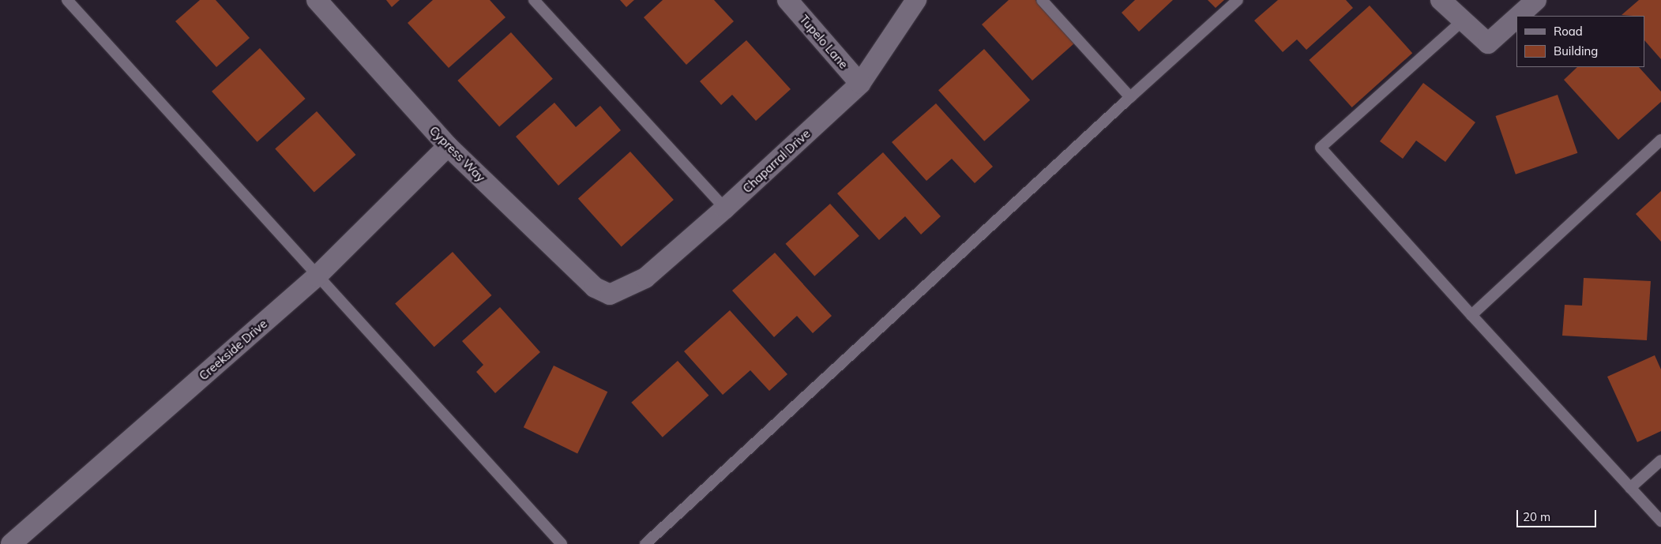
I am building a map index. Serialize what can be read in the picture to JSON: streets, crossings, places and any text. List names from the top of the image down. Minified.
{"streets":{"street":["Tupelo Lane","Cypress Way","Chaparral Drive","Creekside Drive"]},"crossings":[["Tupelo Lane","Chaparral Drive"],["Cypress Way","Chaparral Drive"],["Cypress Way","Creekside Drive"]],"legend":["Road","Building"],"scale_bar":"20 m"}
